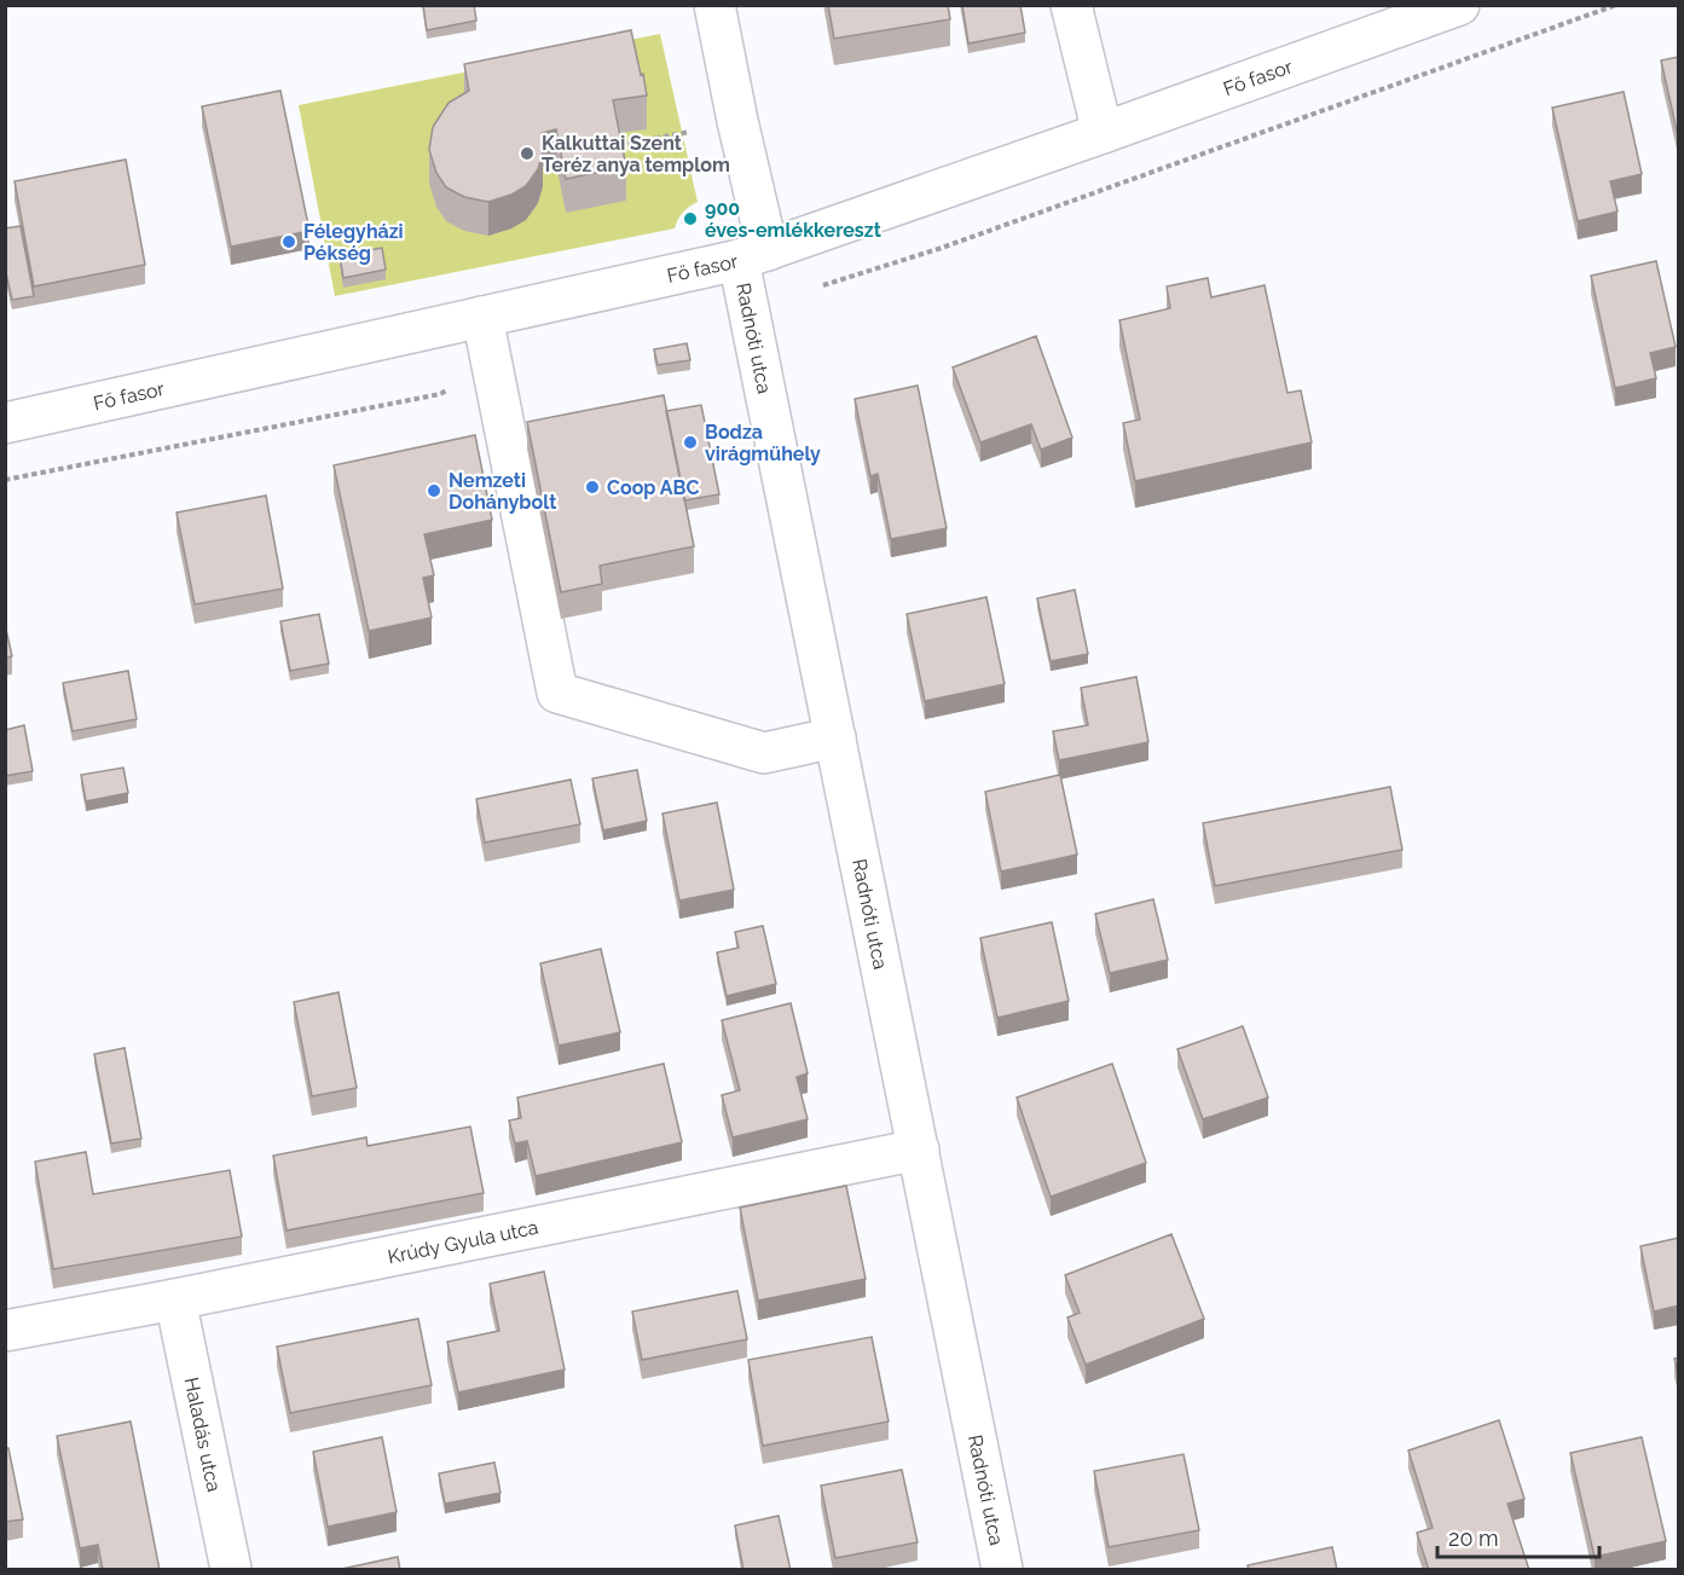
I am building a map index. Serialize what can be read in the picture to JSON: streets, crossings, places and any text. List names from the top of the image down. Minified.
{"streets":{"street":["Fő fasor","Radnóti utca","Krúdy Gyula utca","Haladás utca"]},"crossings":[["Fő fasor","Radnóti utca"],["Radnóti utca","Krúdy Gyula utca"],["Krúdy Gyula utca","Haladás utca"]],"places":["Kalkuttai Szent Teréz anya templom","900 éves-emlékkereszt","Félegyházi Pékség","Bodza virágműhely","Coop ABC","Nemzeti Dohánybolt"],"scale_bar":"20 m"}
